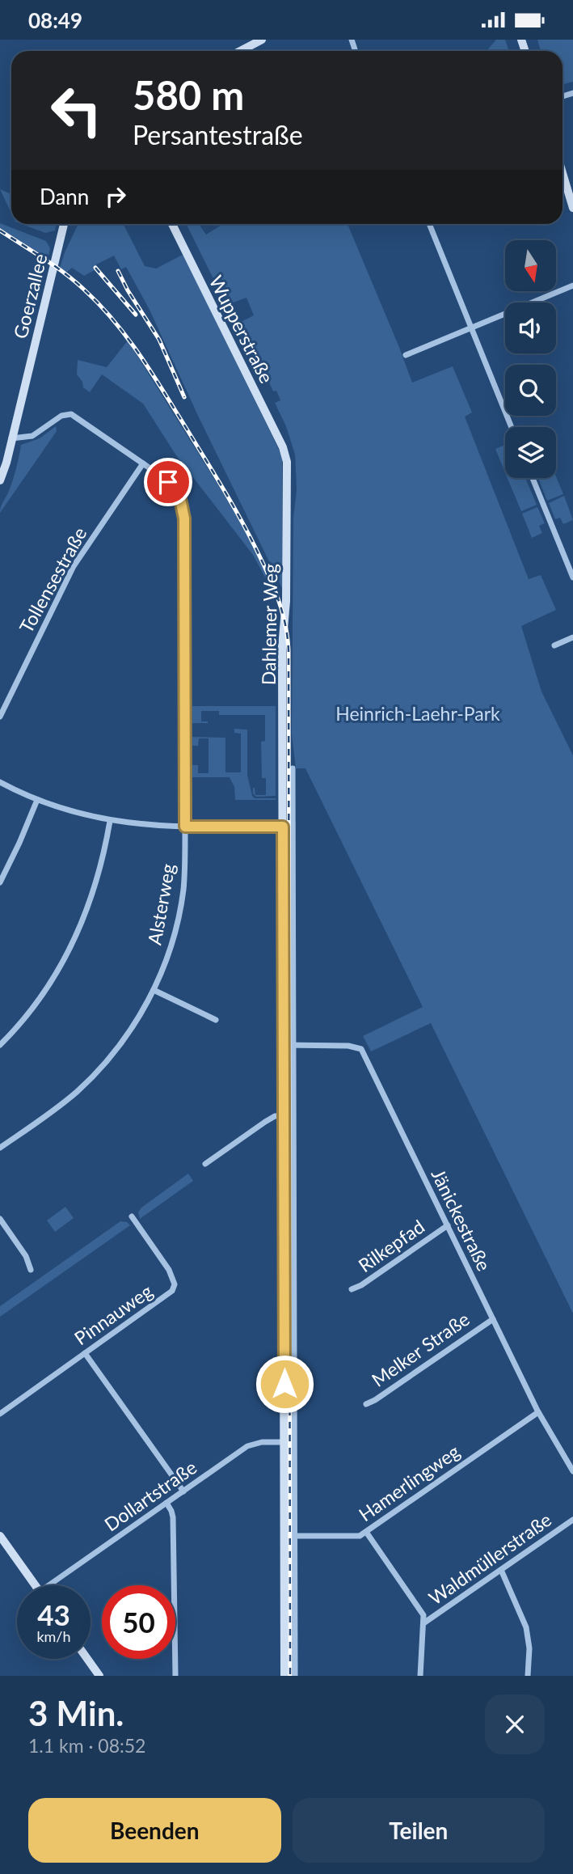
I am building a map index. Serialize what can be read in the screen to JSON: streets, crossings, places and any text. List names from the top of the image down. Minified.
{"streets":{"main road":["Goerzallee","Wupperstraße","Dahlemer Weg"],"street":["Tollensestraße","Alsterweg","Jänickestraße","Rilkepfad","Pinnauweg","Melker Straße","Hamerlingweg","Dollartstraße","Waldmüllerstraße"]},"crossings":[["Goerzallee","Alsterweg"],["Wupperstraße","Dahlemer Weg"],["Tollensestraße","Alsterweg"],["Dahlemer Weg","Jänickestraße"],["Dahlemer Weg","Hamerlingweg"],["Dahlemer Weg","Dollartstraße"],["Jänickestraße","Rilkepfad"],["Jänickestraße","Melker Straße"],["Jänickestraße","Hamerlingweg"]],"parks":["Heinrich-Laehr-Park"],"north":"bottom","page":{"status":"08:49","turn":["580 m","Persantestraße"],"then":"Dann","speed":"43 km/h","limit":"50","heading":["3 Min.","1.1 km · 08:52"],"buttons":["Beenden","Teilen"]}}
